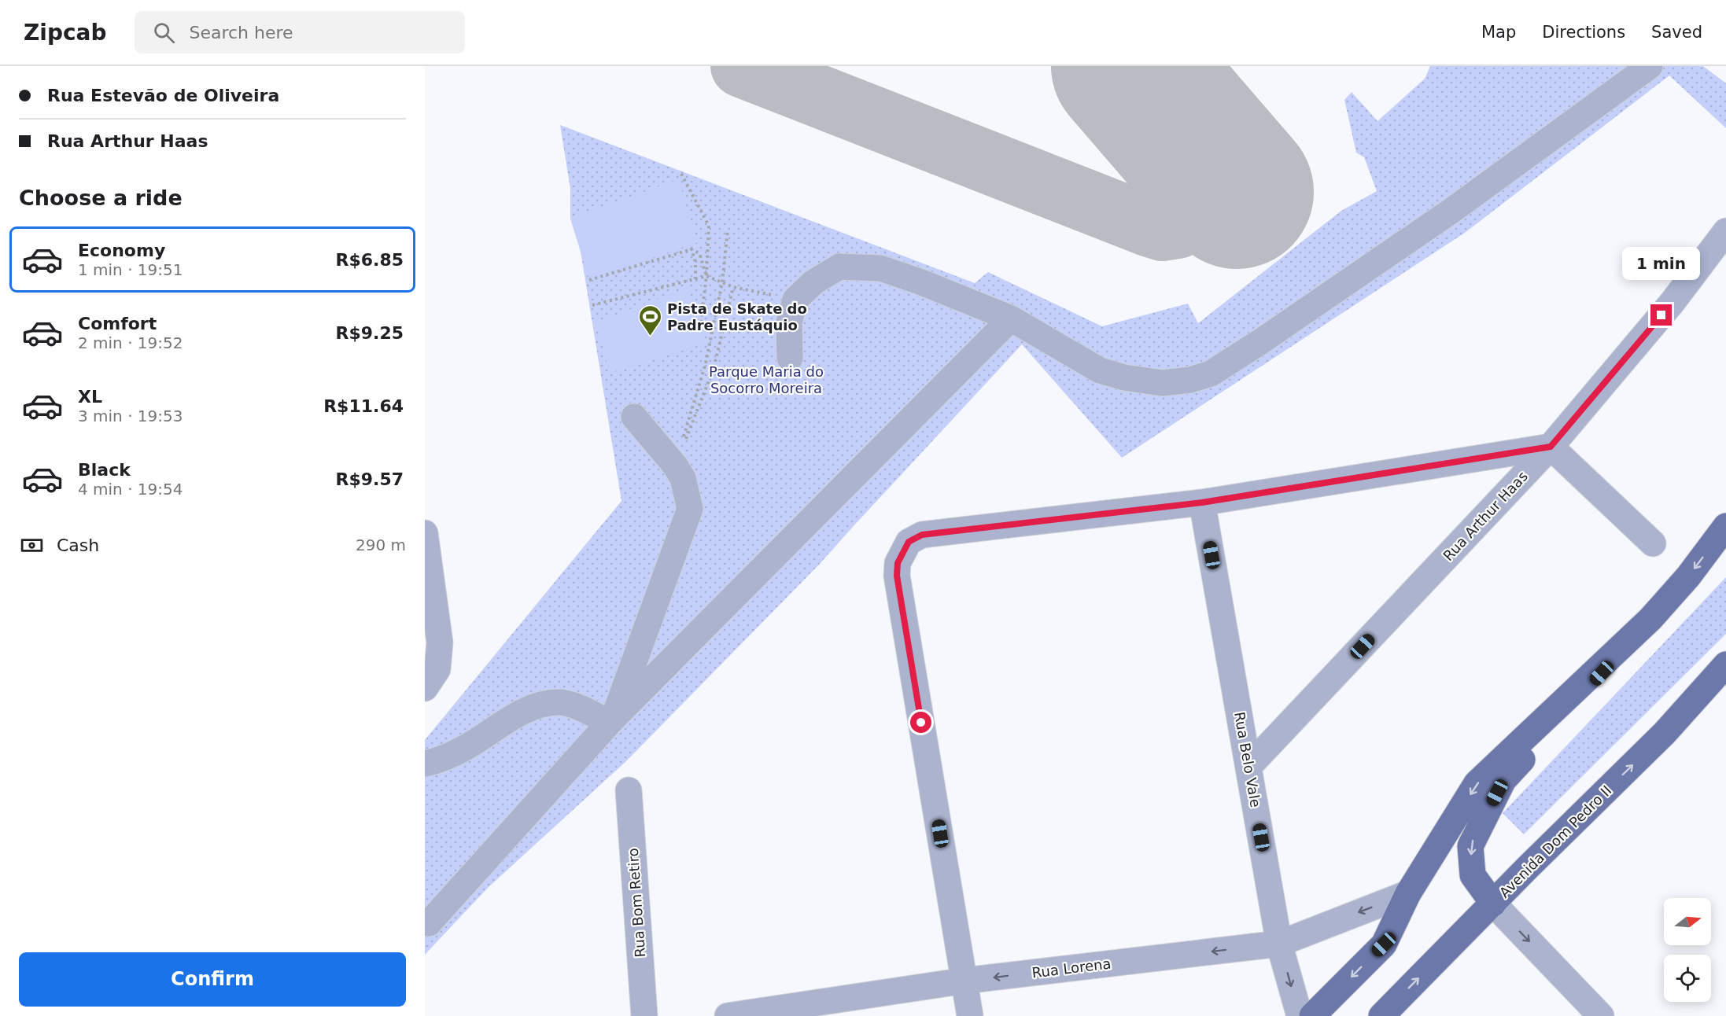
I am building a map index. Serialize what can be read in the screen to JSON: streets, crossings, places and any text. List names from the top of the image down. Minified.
{"streets":{"main road":["Avenida Dom Pedro II"],"street":["Rua Arthur Haas","Rua Belo Vale","Rua Bom Retiro","Rua Lorena"]},"crossings":[["Rua Arthur Haas","Rua Belo Vale"],["Rua Belo Vale","Rua Lorena"]],"one_way":["Rua Lorena"],"parks":["Parque Maria do Socorro Moreira"],"places":{"sports":["Pista de Skate do Padre Eustáquio"]},"north":"right","page":{"header":"Zipcab","search":"Search here","nav":["Map","Directions","Saved"],"banner":["Rua Estevão de Oliveira","Rua Arthur Haas"],"heading":"Choose a ride","list":[{"name":"Economy","note":"1 min · 19:51","value":"R$6.85"},{"name":"Comfort","note":"2 min · 19:52","value":"R$9.25"},{"name":"XL","note":"3 min · 19:53","value":"R$11.64"},{"name":"Black","note":"4 min · 19:54","value":"R$9.57"}],"bubble":"1 min","pay":["Cash","290 m"],"buttons":"Confirm"}}
